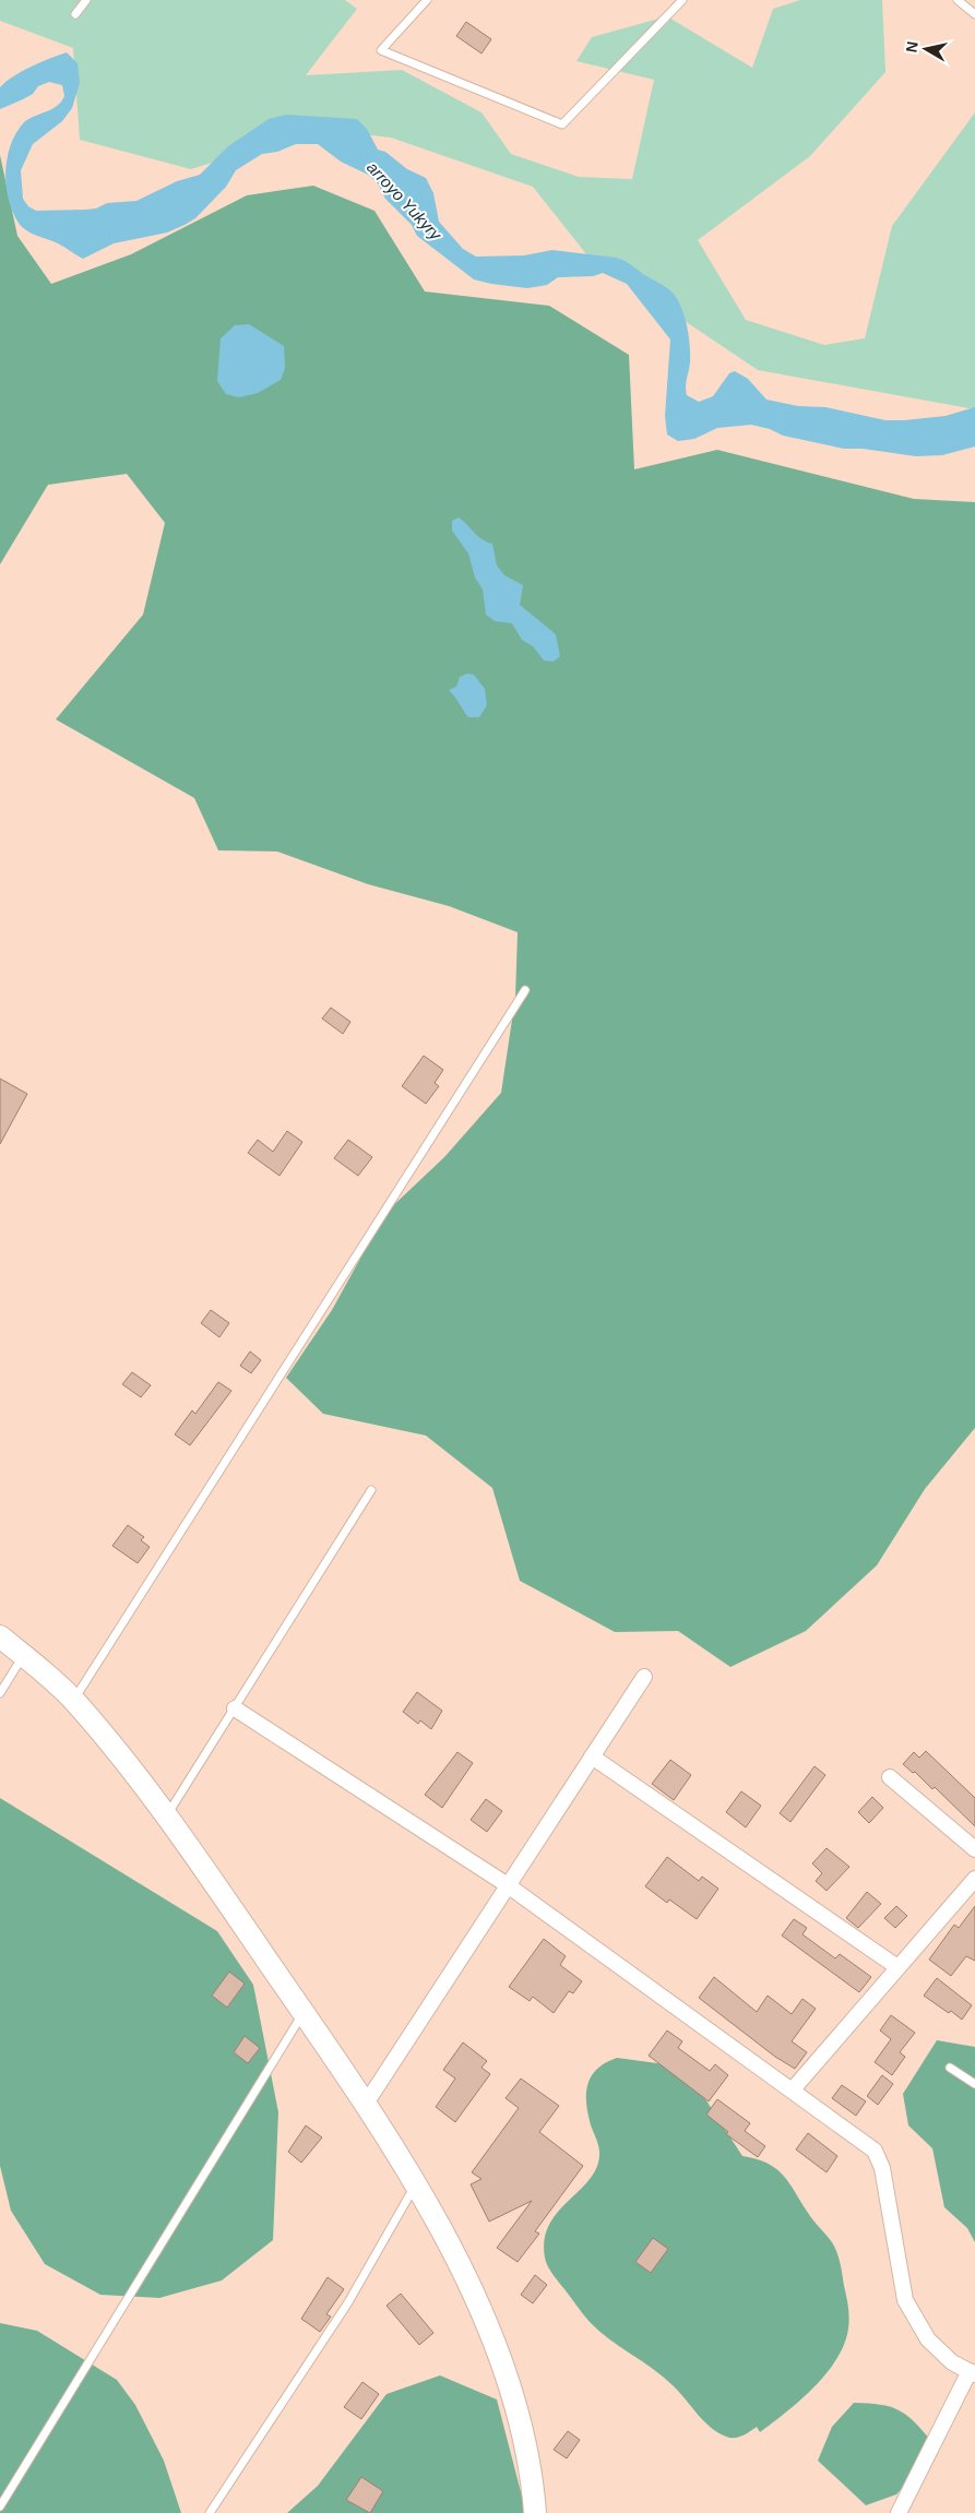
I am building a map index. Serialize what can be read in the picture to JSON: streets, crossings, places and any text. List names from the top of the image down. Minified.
{"water":["arroyo Yukyry"],"north":"left"}
